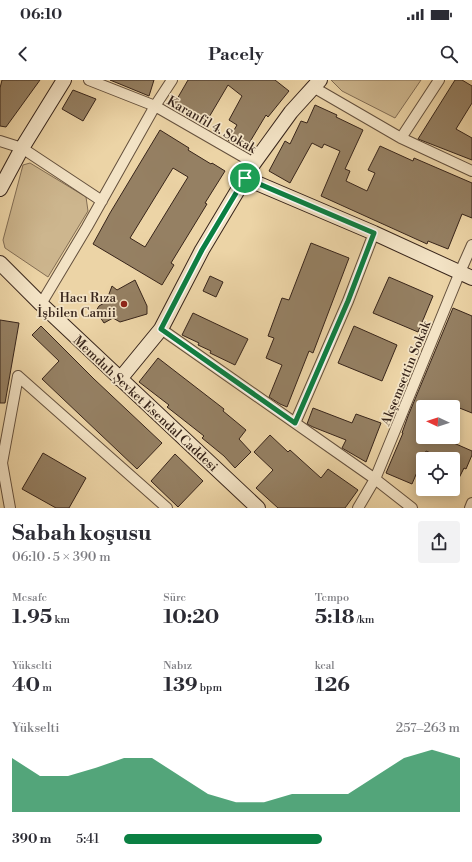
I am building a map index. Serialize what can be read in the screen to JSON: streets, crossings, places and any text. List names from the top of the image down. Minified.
{"streets":{"street":["Karanfil 4. Sokak","Akşemsettin Sokak","Memduh Şevket Esendal Caddesi"]},"places":["Hacı Rıza İşbilen Camii"],"north":"left","page":{"status":"06:10","header":"Pacely","heading":["Sabah koşusu","06:10 · 5 × 390 m"],"stats":[["Mesafe","1.95 km"],["Süre","10:20"],["Tempo","5:18 /km"],["Yükselti","40 m"],["Nabız","139 bpm"],["kcal","126"]],"chart":["Yükselti","257–263 m"],"list":[{"name":"390 m","note":"5:41"}]}}
